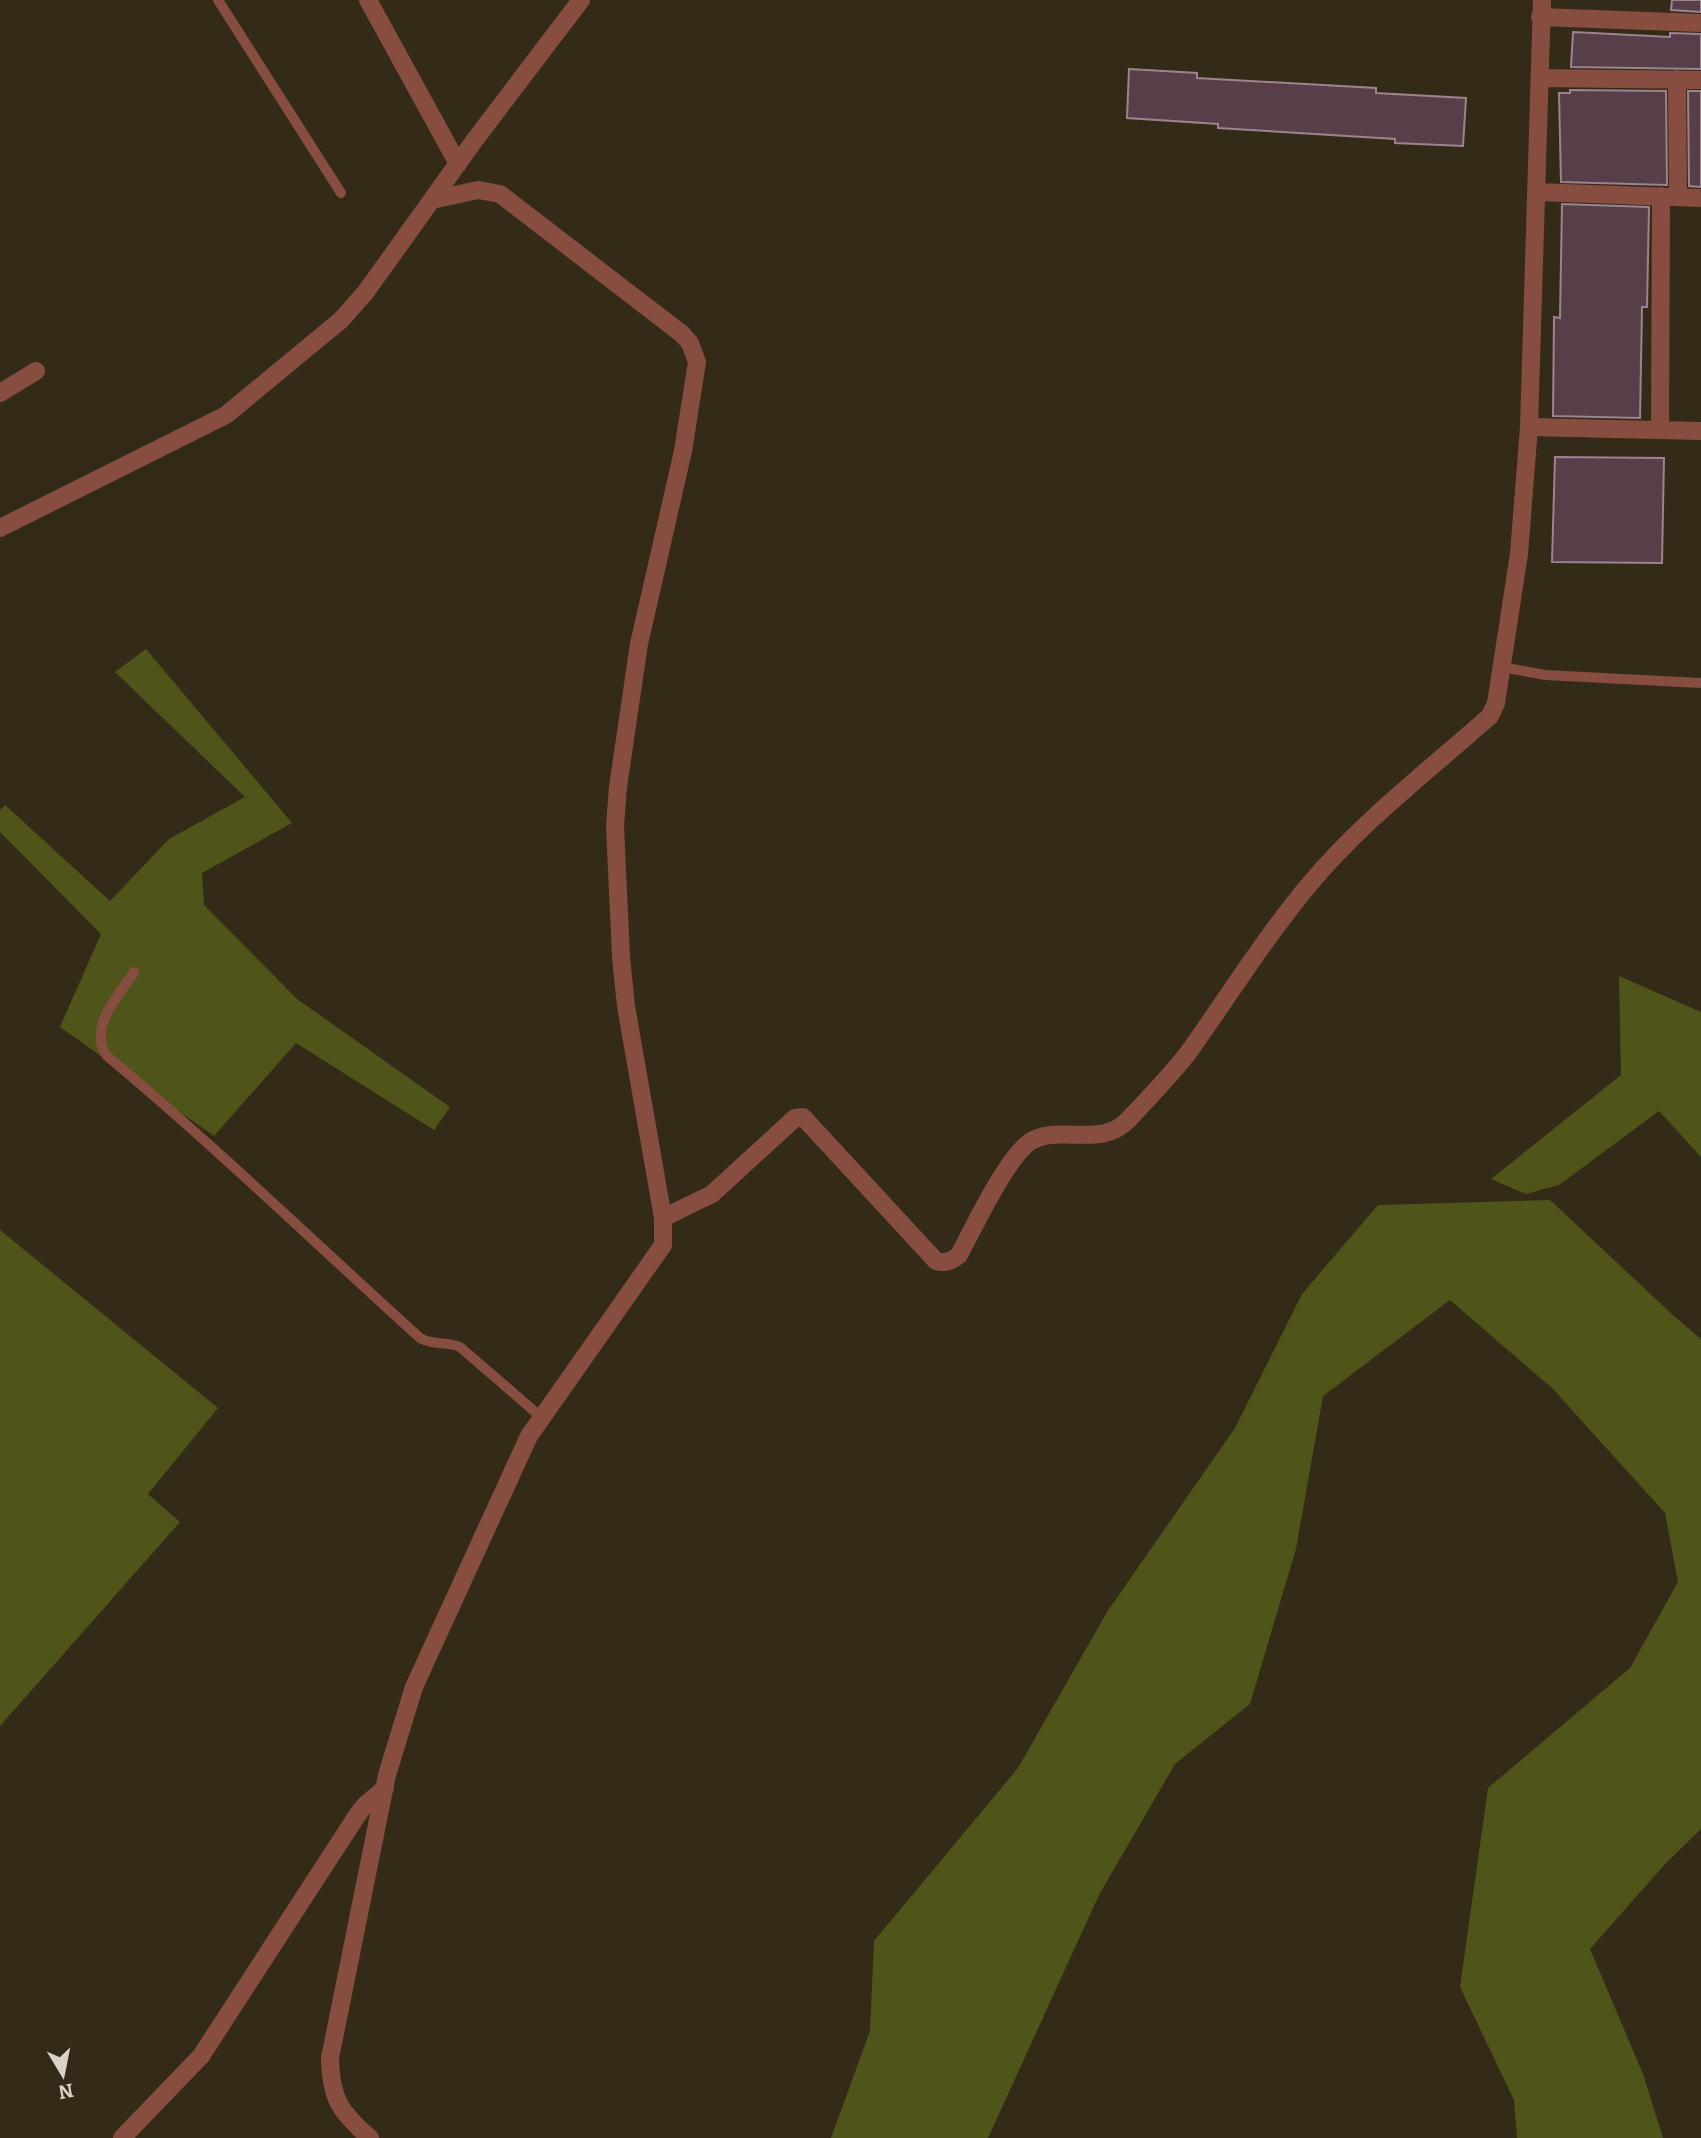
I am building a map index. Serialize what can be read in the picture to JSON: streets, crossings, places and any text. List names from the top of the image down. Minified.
{"north":"bottom"}
